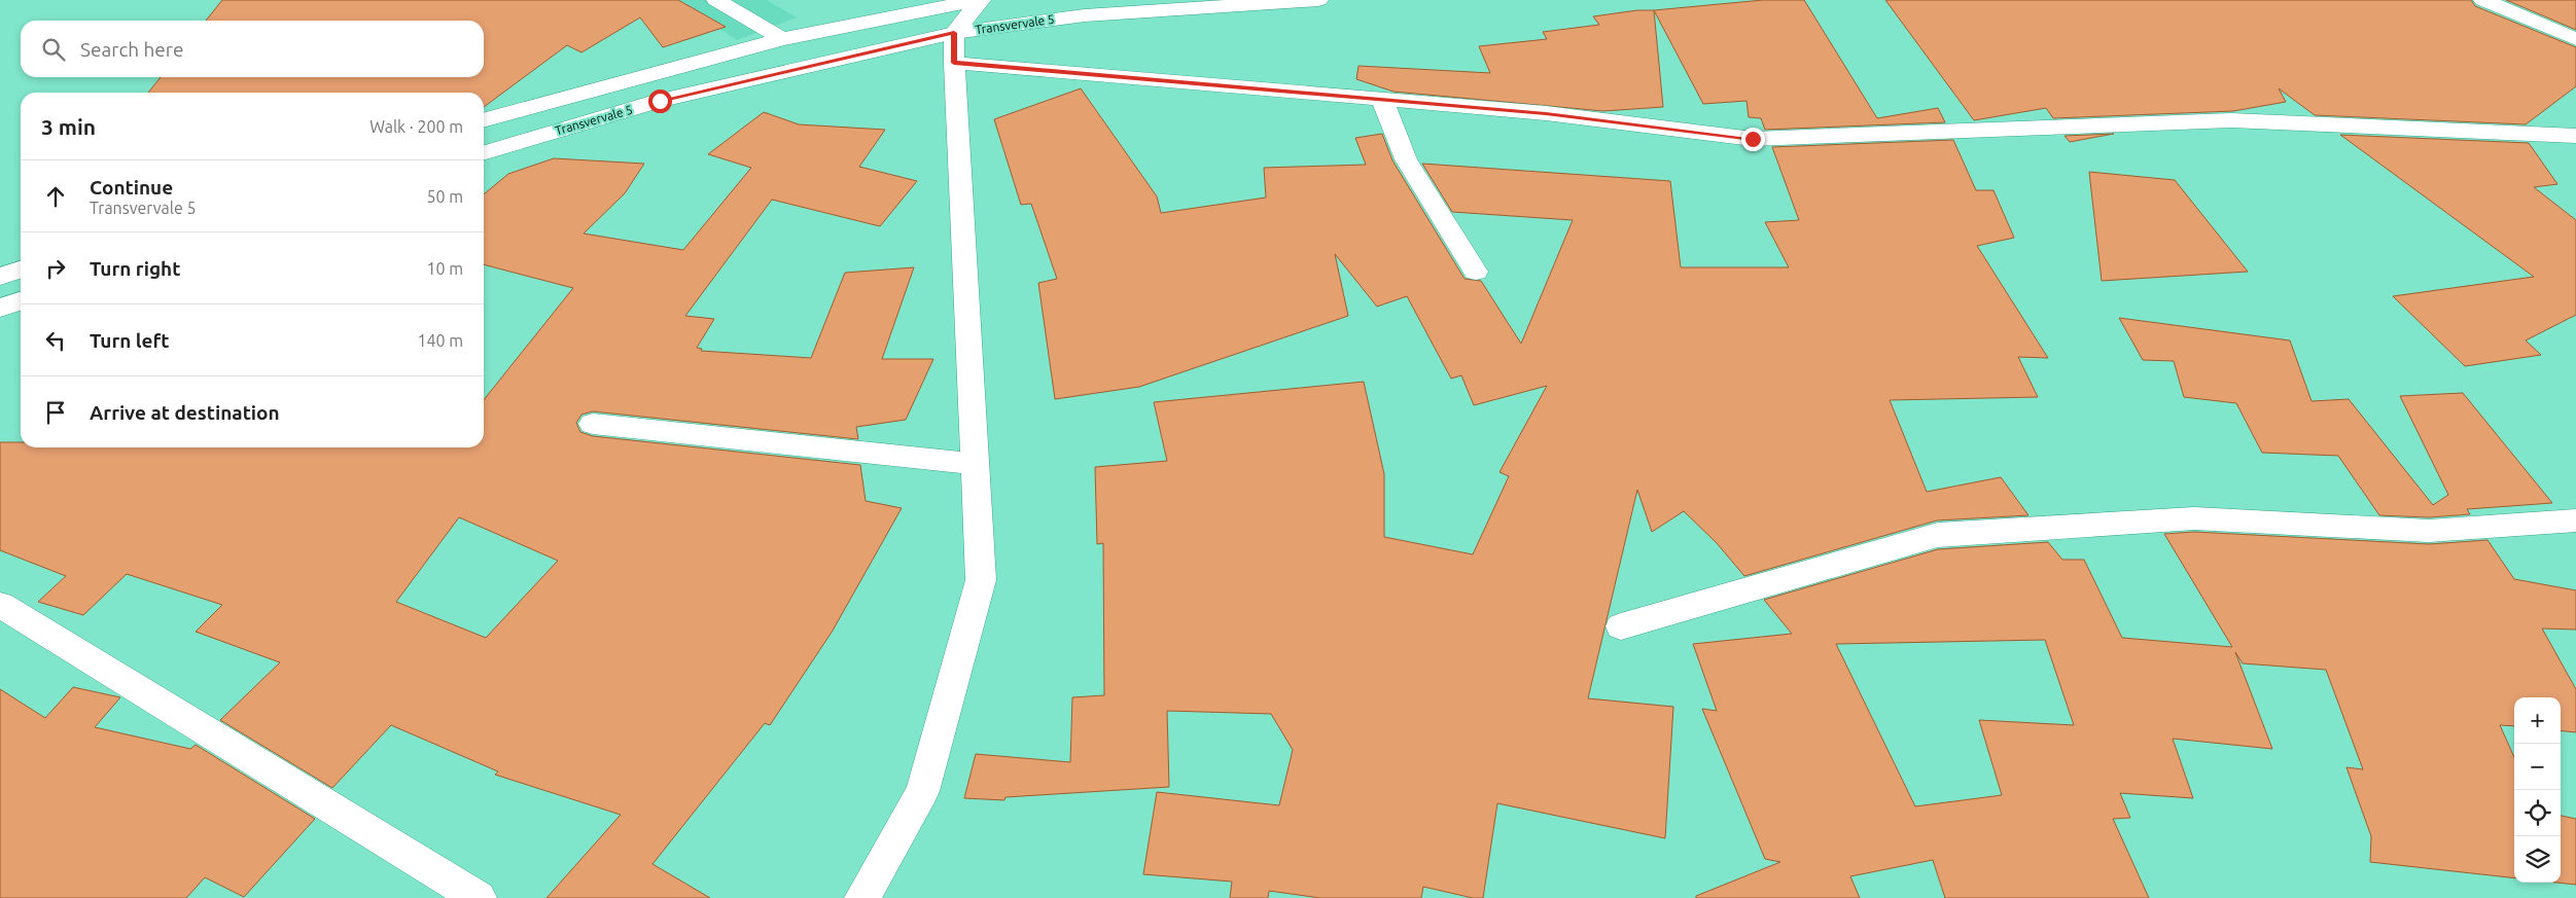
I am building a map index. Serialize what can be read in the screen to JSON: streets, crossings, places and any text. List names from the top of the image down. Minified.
{"streets":{"street":["Transvervale 5"]},"page":{"search":"Search here","heading":["3 min","Walk · 200 m"],"list":[["Continue","Transvervale 5","50 m"],["Turn right","10 m"],["Turn left","140 m"],"Arrive at destination"],"map_buttons":["+","−"]}}
